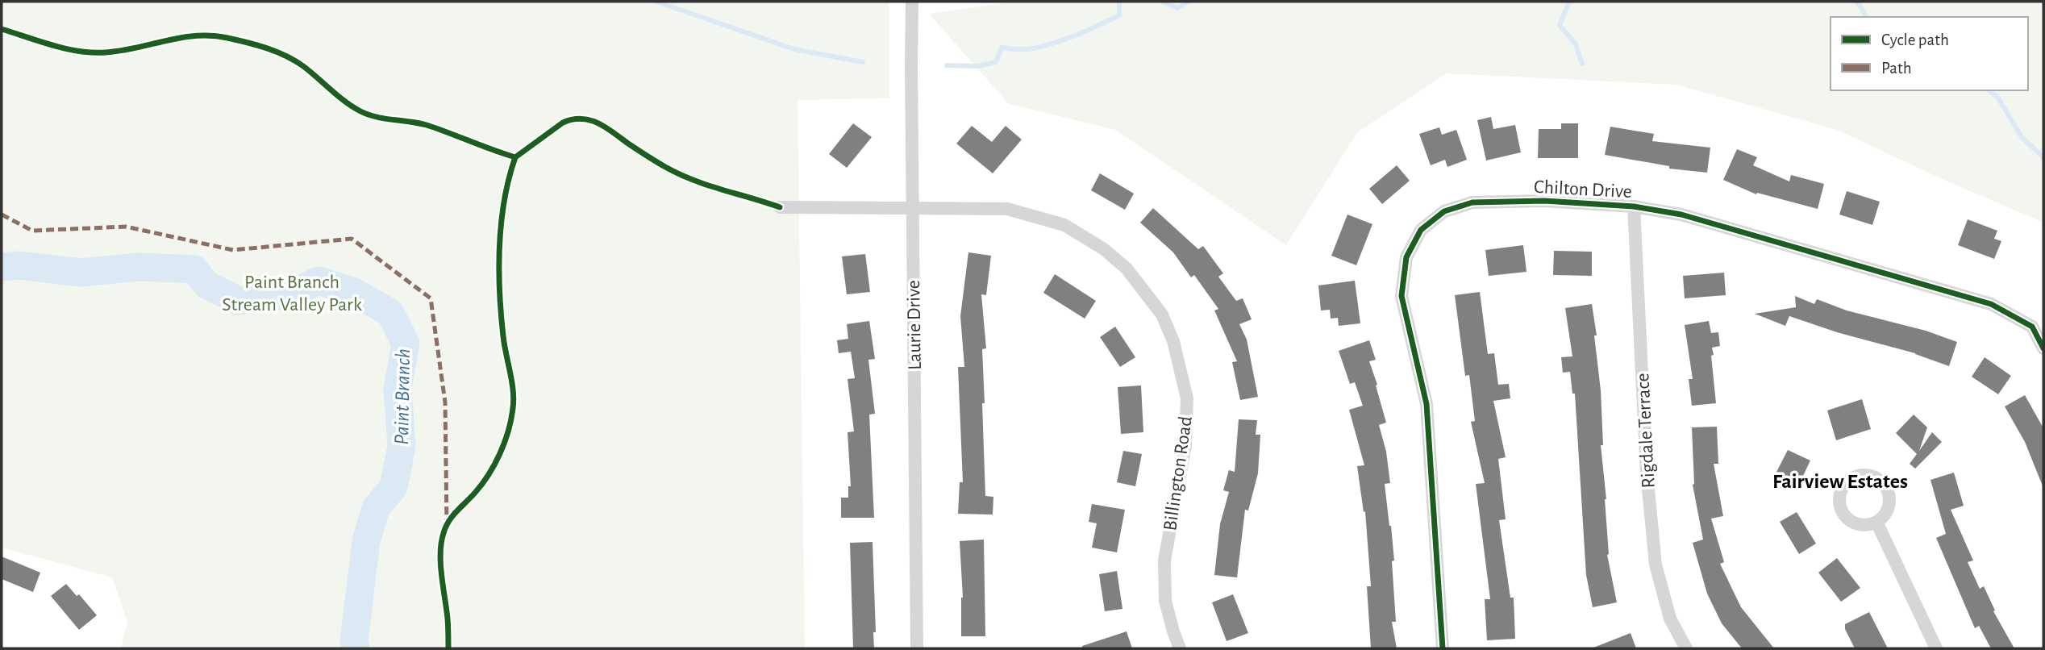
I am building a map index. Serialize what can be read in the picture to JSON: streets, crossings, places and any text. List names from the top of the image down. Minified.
{"streets":{"street":["Chilton Drive","Laurie Drive","Rigdale Terrace","Billington Road"]},"crossings":[["Chilton Drive","Rigdale Terrace"],["Laurie Drive","Billington Road"]],"districts":["Fairview Estates"],"water":["Paint Branch"],"parks":["Paint Branch Stream Valley Park"],"legend":["Cycle path","Path"]}
